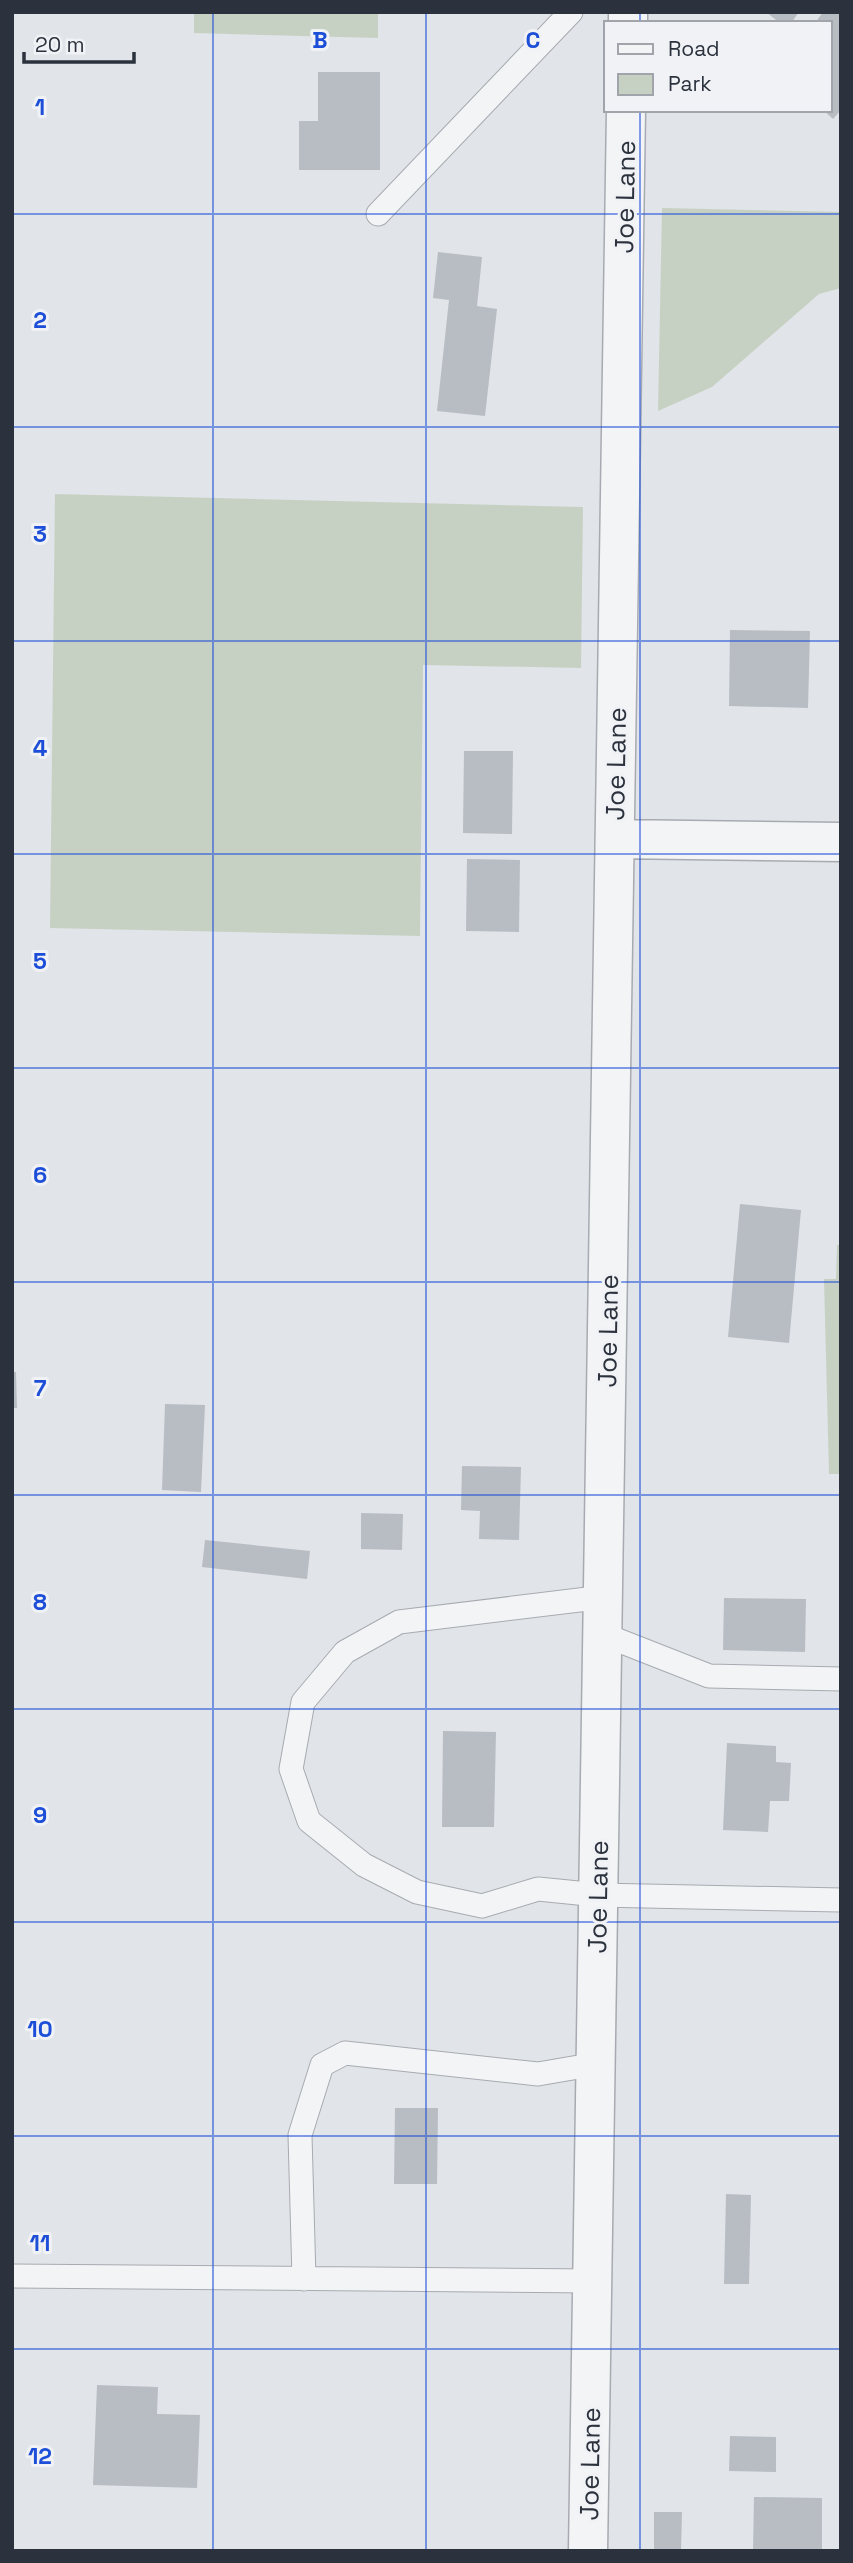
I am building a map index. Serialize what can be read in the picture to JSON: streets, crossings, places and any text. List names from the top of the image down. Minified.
{"streets":{"street":["Joe Lane"]},"legend":["Road","Park"],"scale_bar":"20 m","grid":{"columns":["B","C"],"rows":["1","2","3","4","5","6","7","8","9","10","11","12"]}}
